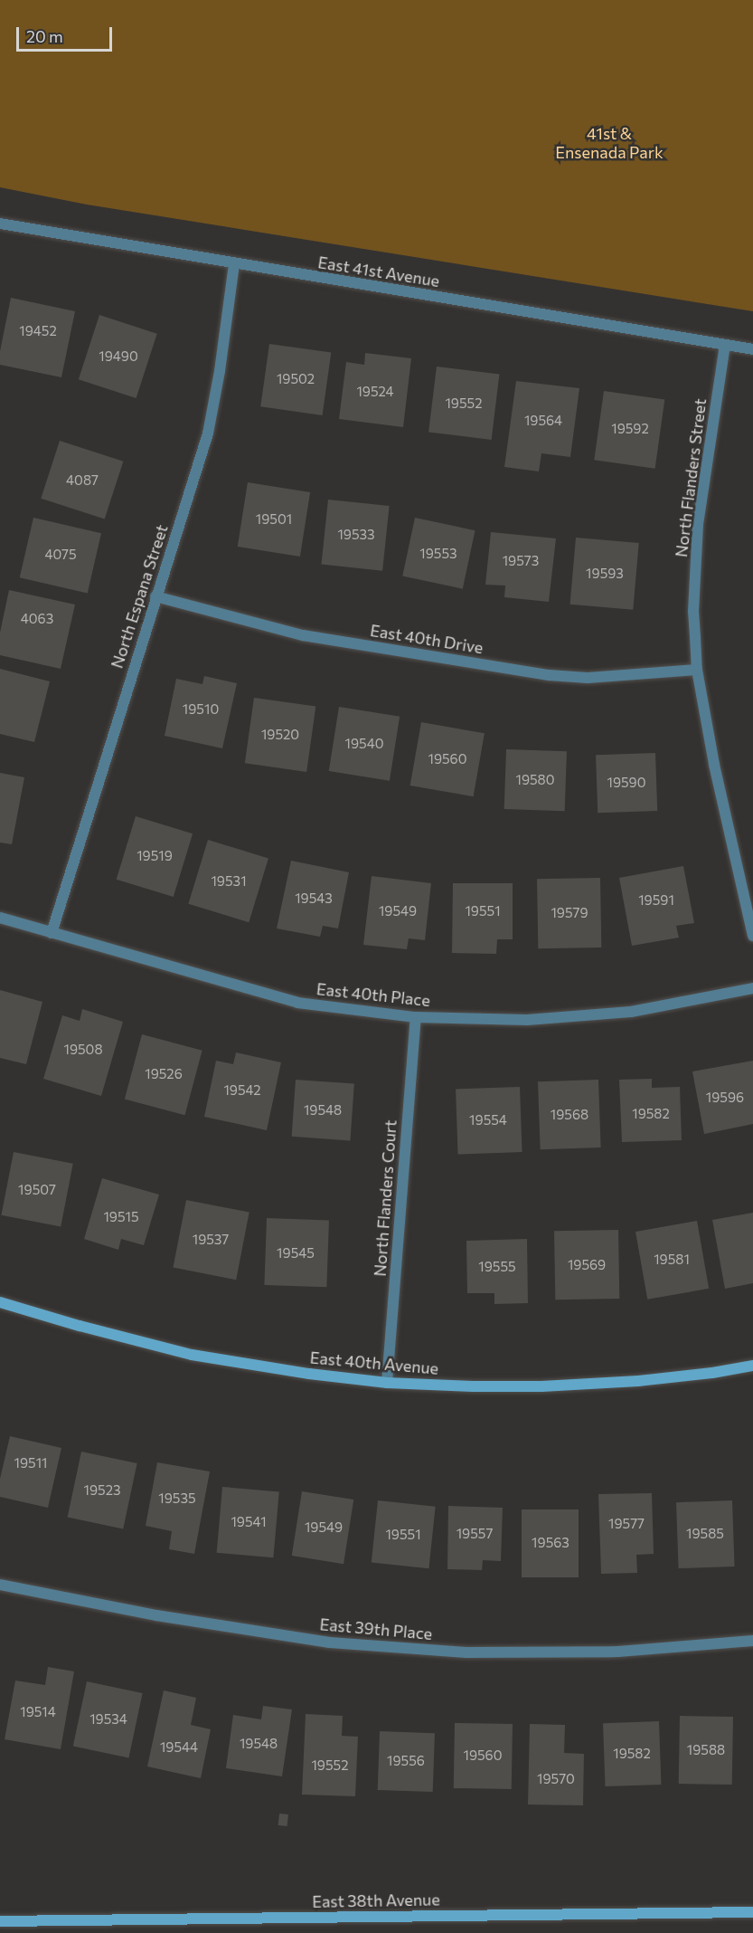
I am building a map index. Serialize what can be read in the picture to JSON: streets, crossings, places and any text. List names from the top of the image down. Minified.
{"streets":{"street":["East 41st Avenue","North Flanders Street","North Espana Street","East 40th Drive","East 40th Place","North Flanders Court","East 40th Avenue","East 39th Place","East 38th Avenue"]},"crossings":[["East 41st Avenue","North Flanders Street"],["East 41st Avenue","North Espana Street"],["North Flanders Street","East 40th Drive"],["North Espana Street","East 40th Drive"],["North Espana Street","East 40th Place"],["East 40th Place","North Flanders Court"],["North Flanders Court","East 40th Avenue"]],"parks":["41st & Ensenada Park"],"house_numbers":["19452","19490","19502","19524","19552","19564","19592","4087","19501","19533","19553","4075","19573","19593","4063","19510","19520","19540","19560","19580","19590","19519","19531","19543","19591","19549","19551","19579","19508","19526","19542","19596","19548","19582","19568","19554","19507","19515","19537","19545","19581","19569","19555","19511","19523","19535","19541","19577","19549","19557","19585","19551","19563","19514","19534","19548","19544","19588","19582","19560","19556","19552","19570"],"scale_bar":"20 m"}
